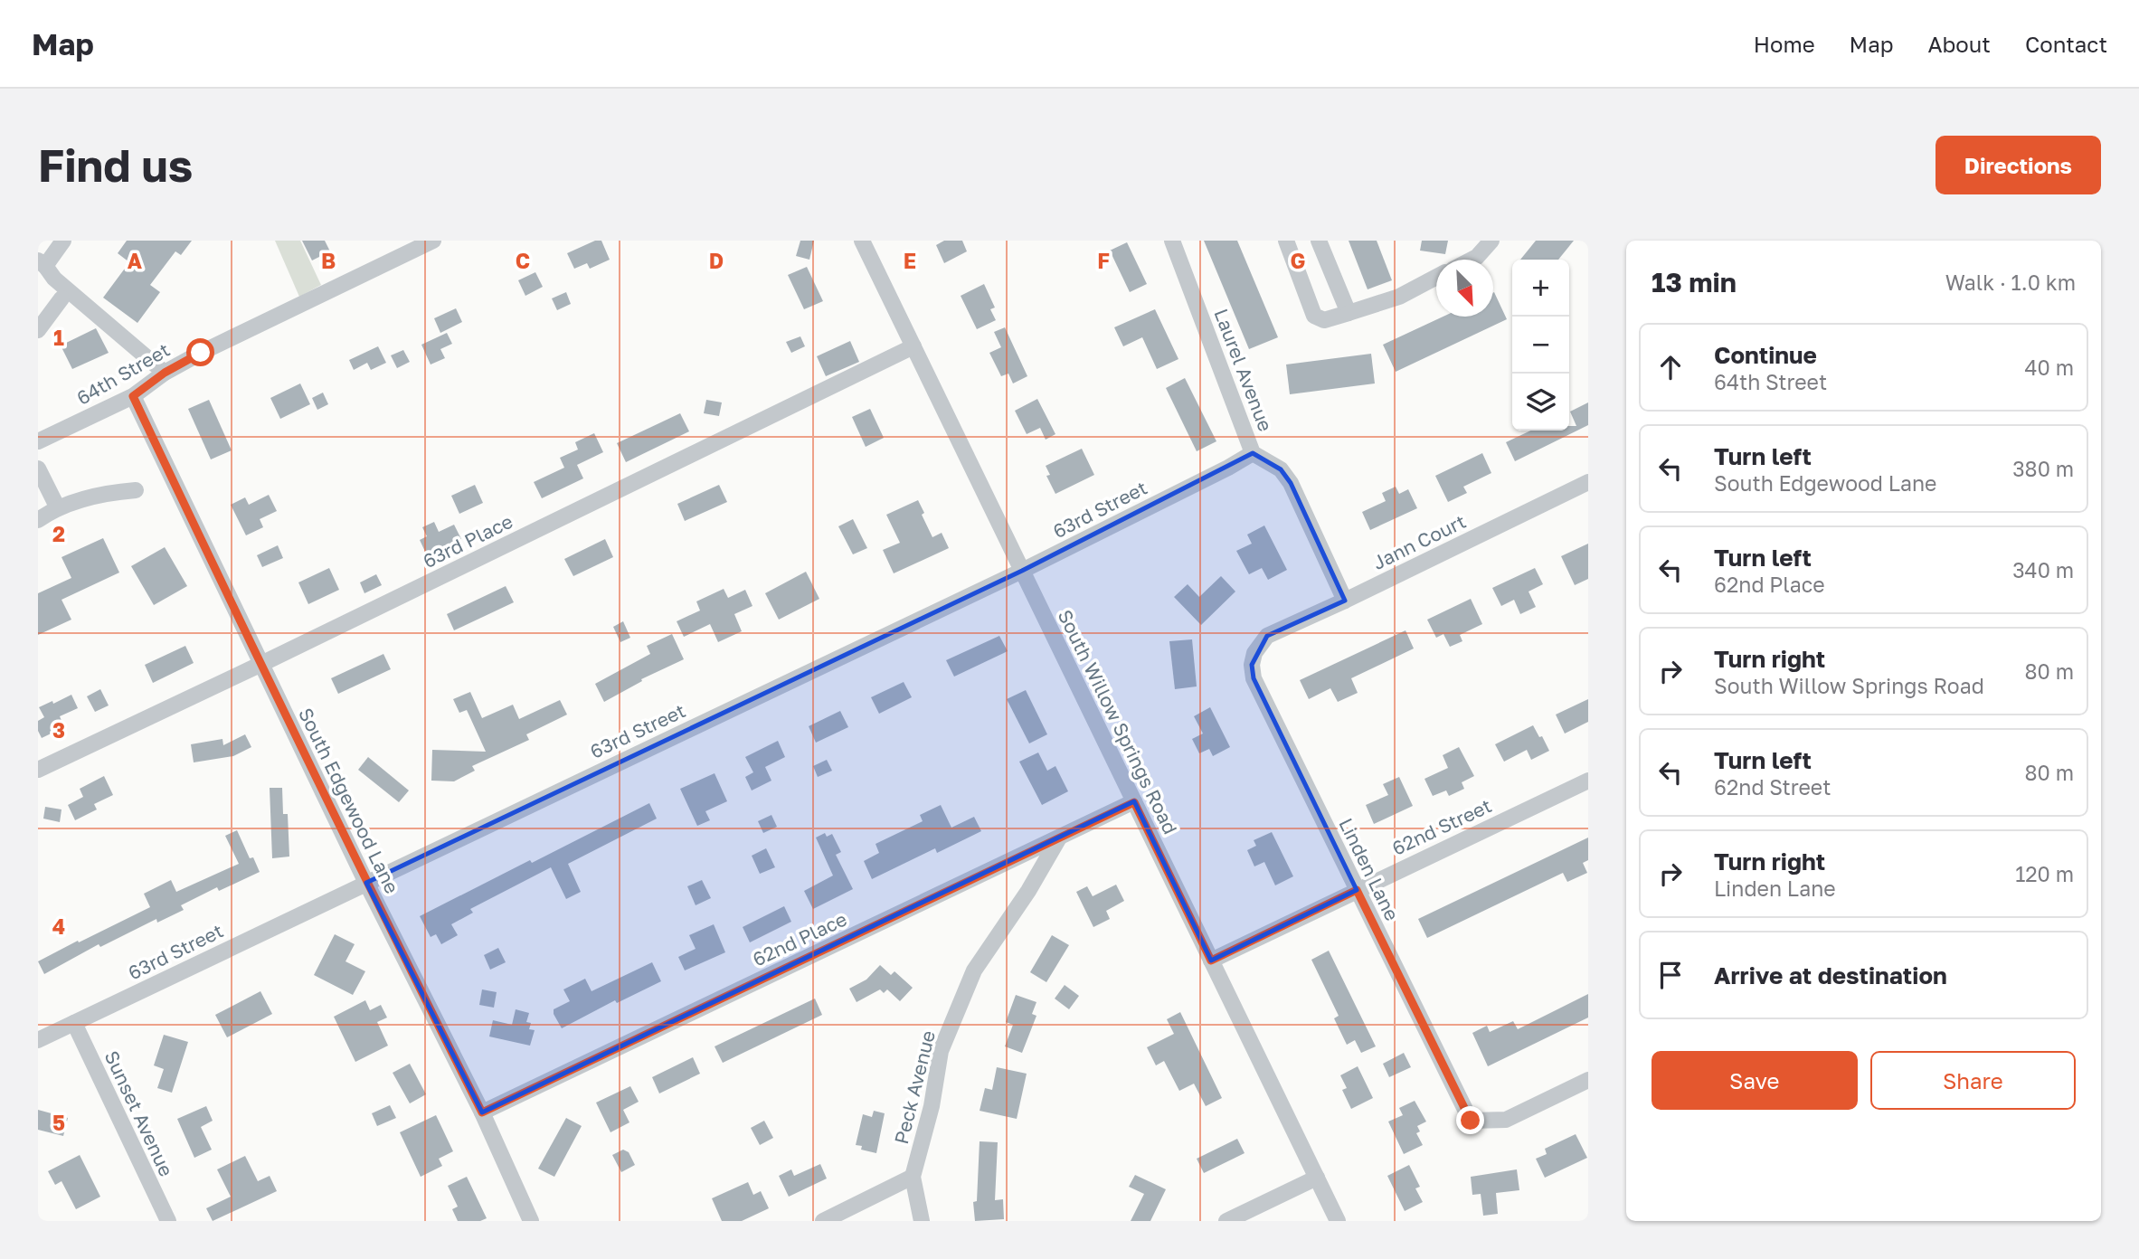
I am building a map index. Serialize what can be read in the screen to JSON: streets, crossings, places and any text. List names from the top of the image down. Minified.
{"streets":{"street":["Laurel Avenue","64th Street","63rd Street","63rd Place","Jann Court","South Willow Springs Road","South Edgewood Lane","62nd Street","Linden Lane","62nd Place","Peck Avenue","Sunset Avenue"]},"crossings":[["Laurel Avenue","63rd Street"],["Laurel Avenue","Jann Court"],["64th Street","South Edgewood Lane"],["63rd Street","South Willow Springs Road"],["63rd Street","South Edgewood Lane"],["63rd Street","Sunset Avenue"],["63rd Place","South Willow Springs Road"],["63rd Place","South Edgewood Lane"],["Jann Court","Linden Lane"],["South Willow Springs Road","62nd Street"],["South Willow Springs Road","62nd Place"],["South Edgewood Lane","62nd Place"],["62nd Street","Linden Lane"],["62nd Place","Peck Avenue"]],"north":"bottom right","page":{"header":"Map","nav":["Home","Map","About","Contact"],"buttons":["Directions",["Save","Share"]],"title":"Find us","heading":["13 min","Walk · 1.0 km"],"map_buttons":["+","−"],"list":[["Continue","64th Street","40 m"],["Turn left","South Edgewood Lane","380 m"],["Turn left","62nd Place","340 m"],["Turn right","South Willow Springs Road","80 m"],["Turn left","62nd Street","80 m"],["Turn right","Linden Lane","120 m"],"Arrive at destination"]},"grid":{"columns":["A","B","C","D","E","F","G"],"rows":["1","2","3","4","5"]}}
